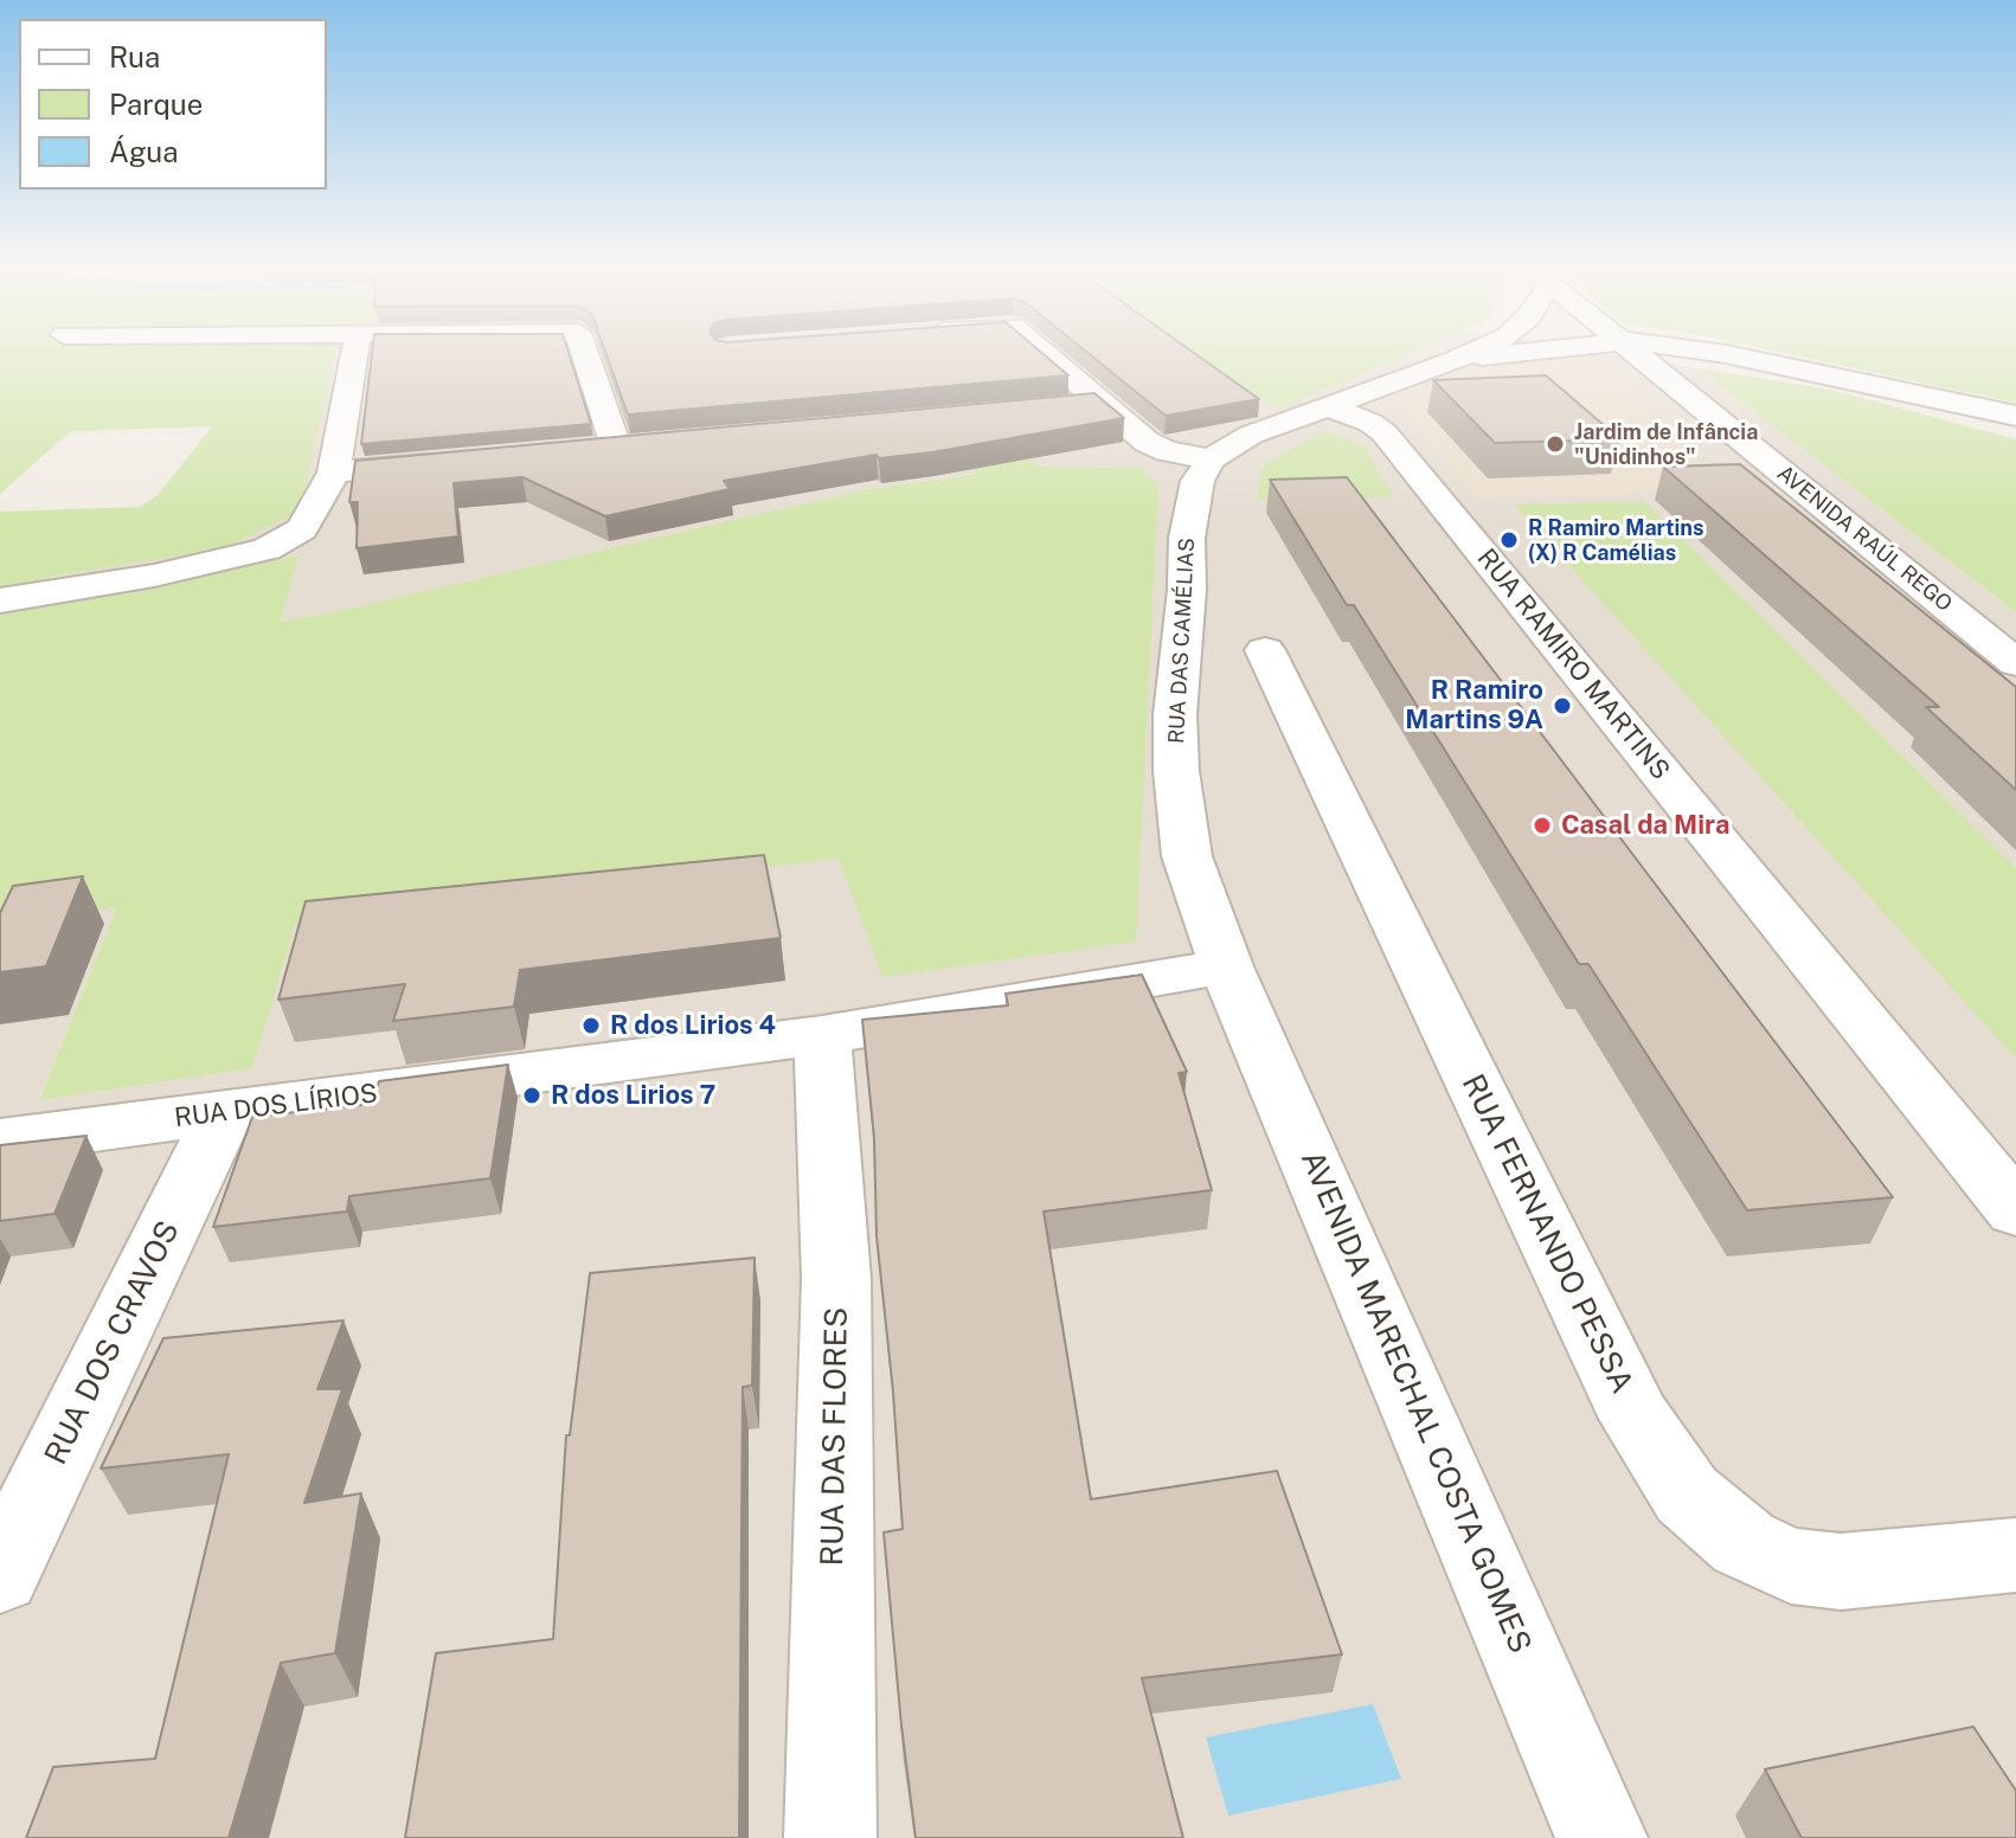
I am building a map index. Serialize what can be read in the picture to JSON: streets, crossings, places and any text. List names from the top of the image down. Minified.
{"streets":{"street":["AVENIDA RAÚL REGO","RUA DAS CAMÉLIAS","RUA RAMIRO MARTINS","RUA DOS LÍRIOS","RUA FERNANDO PESSA","RUA DOS CRAVOS","AVENIDA MARECHAL COSTA GOMES","RUA DAS FLORES"]},"crossings":[["RUA DAS CAMÉLIAS","RUA DOS LÍRIOS"],["RUA DAS CAMÉLIAS","AVENIDA MARECHAL COSTA GOMES"],["RUA DOS LÍRIOS","RUA DOS CRAVOS"],["RUA DOS LÍRIOS","AVENIDA MARECHAL COSTA GOMES"],["RUA DOS LÍRIOS","RUA DAS FLORES"]],"places":["Jardim de Infância \"Unidinhos\"","R Ramiro Martins (X) R Camélias","R Ramiro Martins 9A","Casal da Mira","R dos Lirios 4","R dos Lirios 7"],"legend":["Rua","Parque","Água"]}
